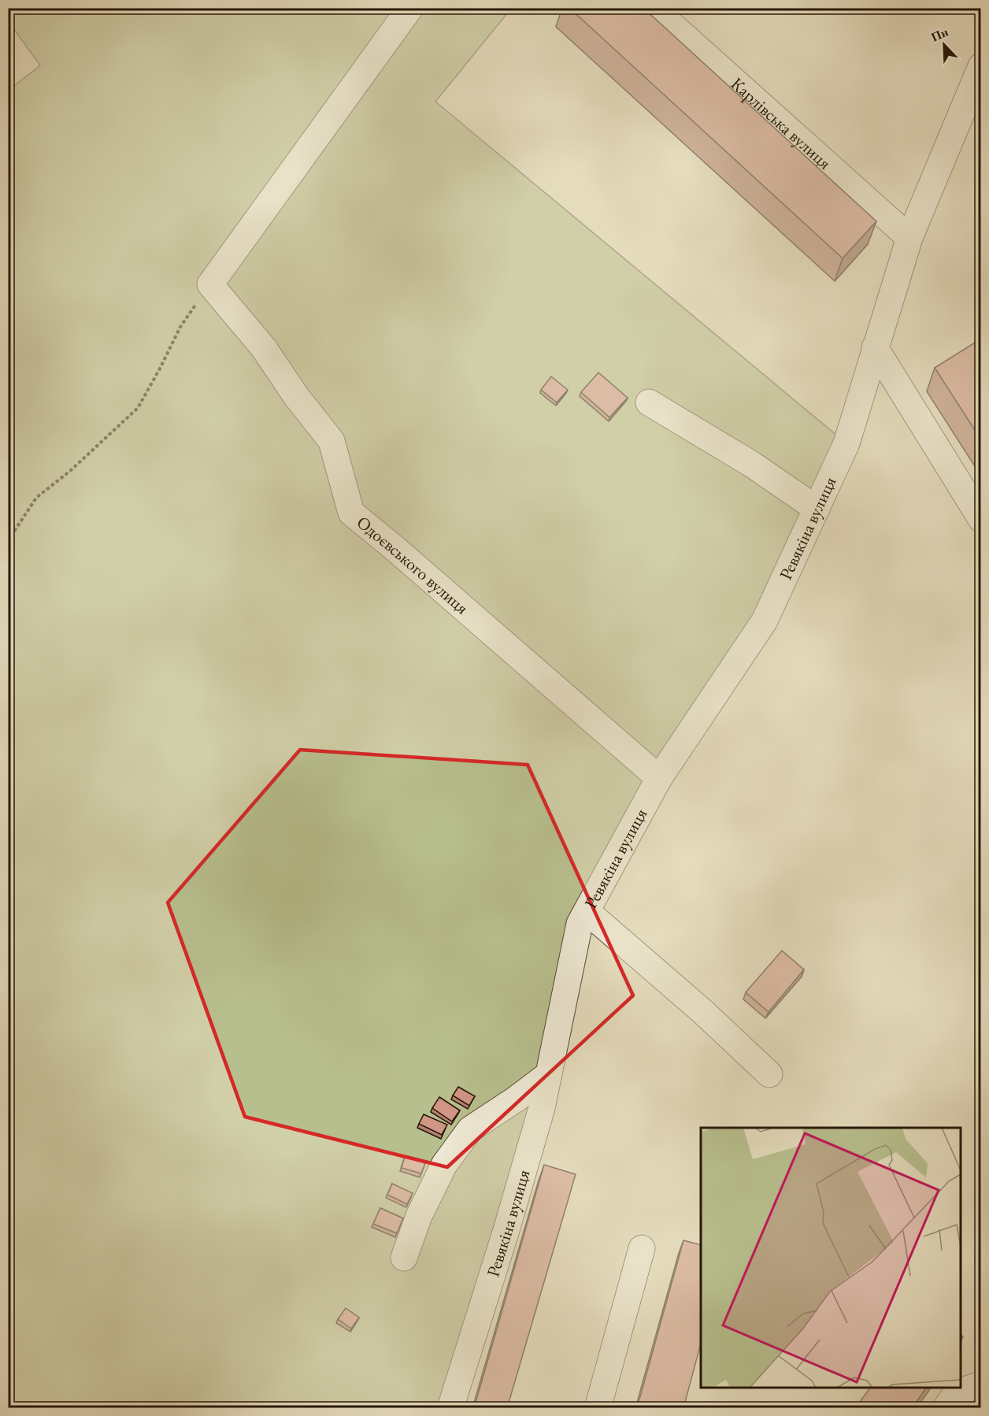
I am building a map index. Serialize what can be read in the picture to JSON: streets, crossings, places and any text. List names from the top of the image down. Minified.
{"streets":{"street":["Карлівська вулиця","Ревякіна вулиця","Одоєвського вулиця"]},"crossings":[["Карлівська вулиця","Ревякіна вулиця"],["Ревякіна вулиця","Одоєвського вулиця"]],"north":"top left"}
